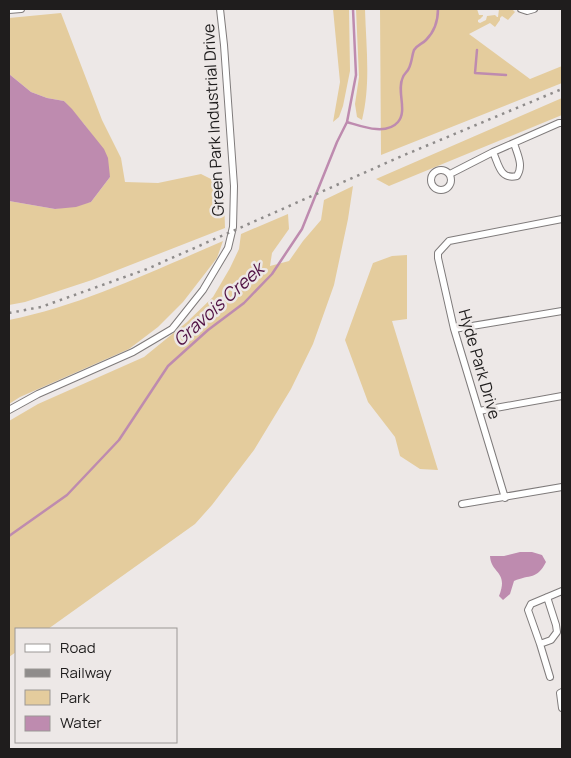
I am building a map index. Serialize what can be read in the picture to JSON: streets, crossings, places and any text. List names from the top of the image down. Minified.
{"streets":{"street":["Green Park Industrial Drive","Hyde Park Drive"]},"water":["Gravois Creek"],"legend":["Road","Railway","Park","Water"]}
